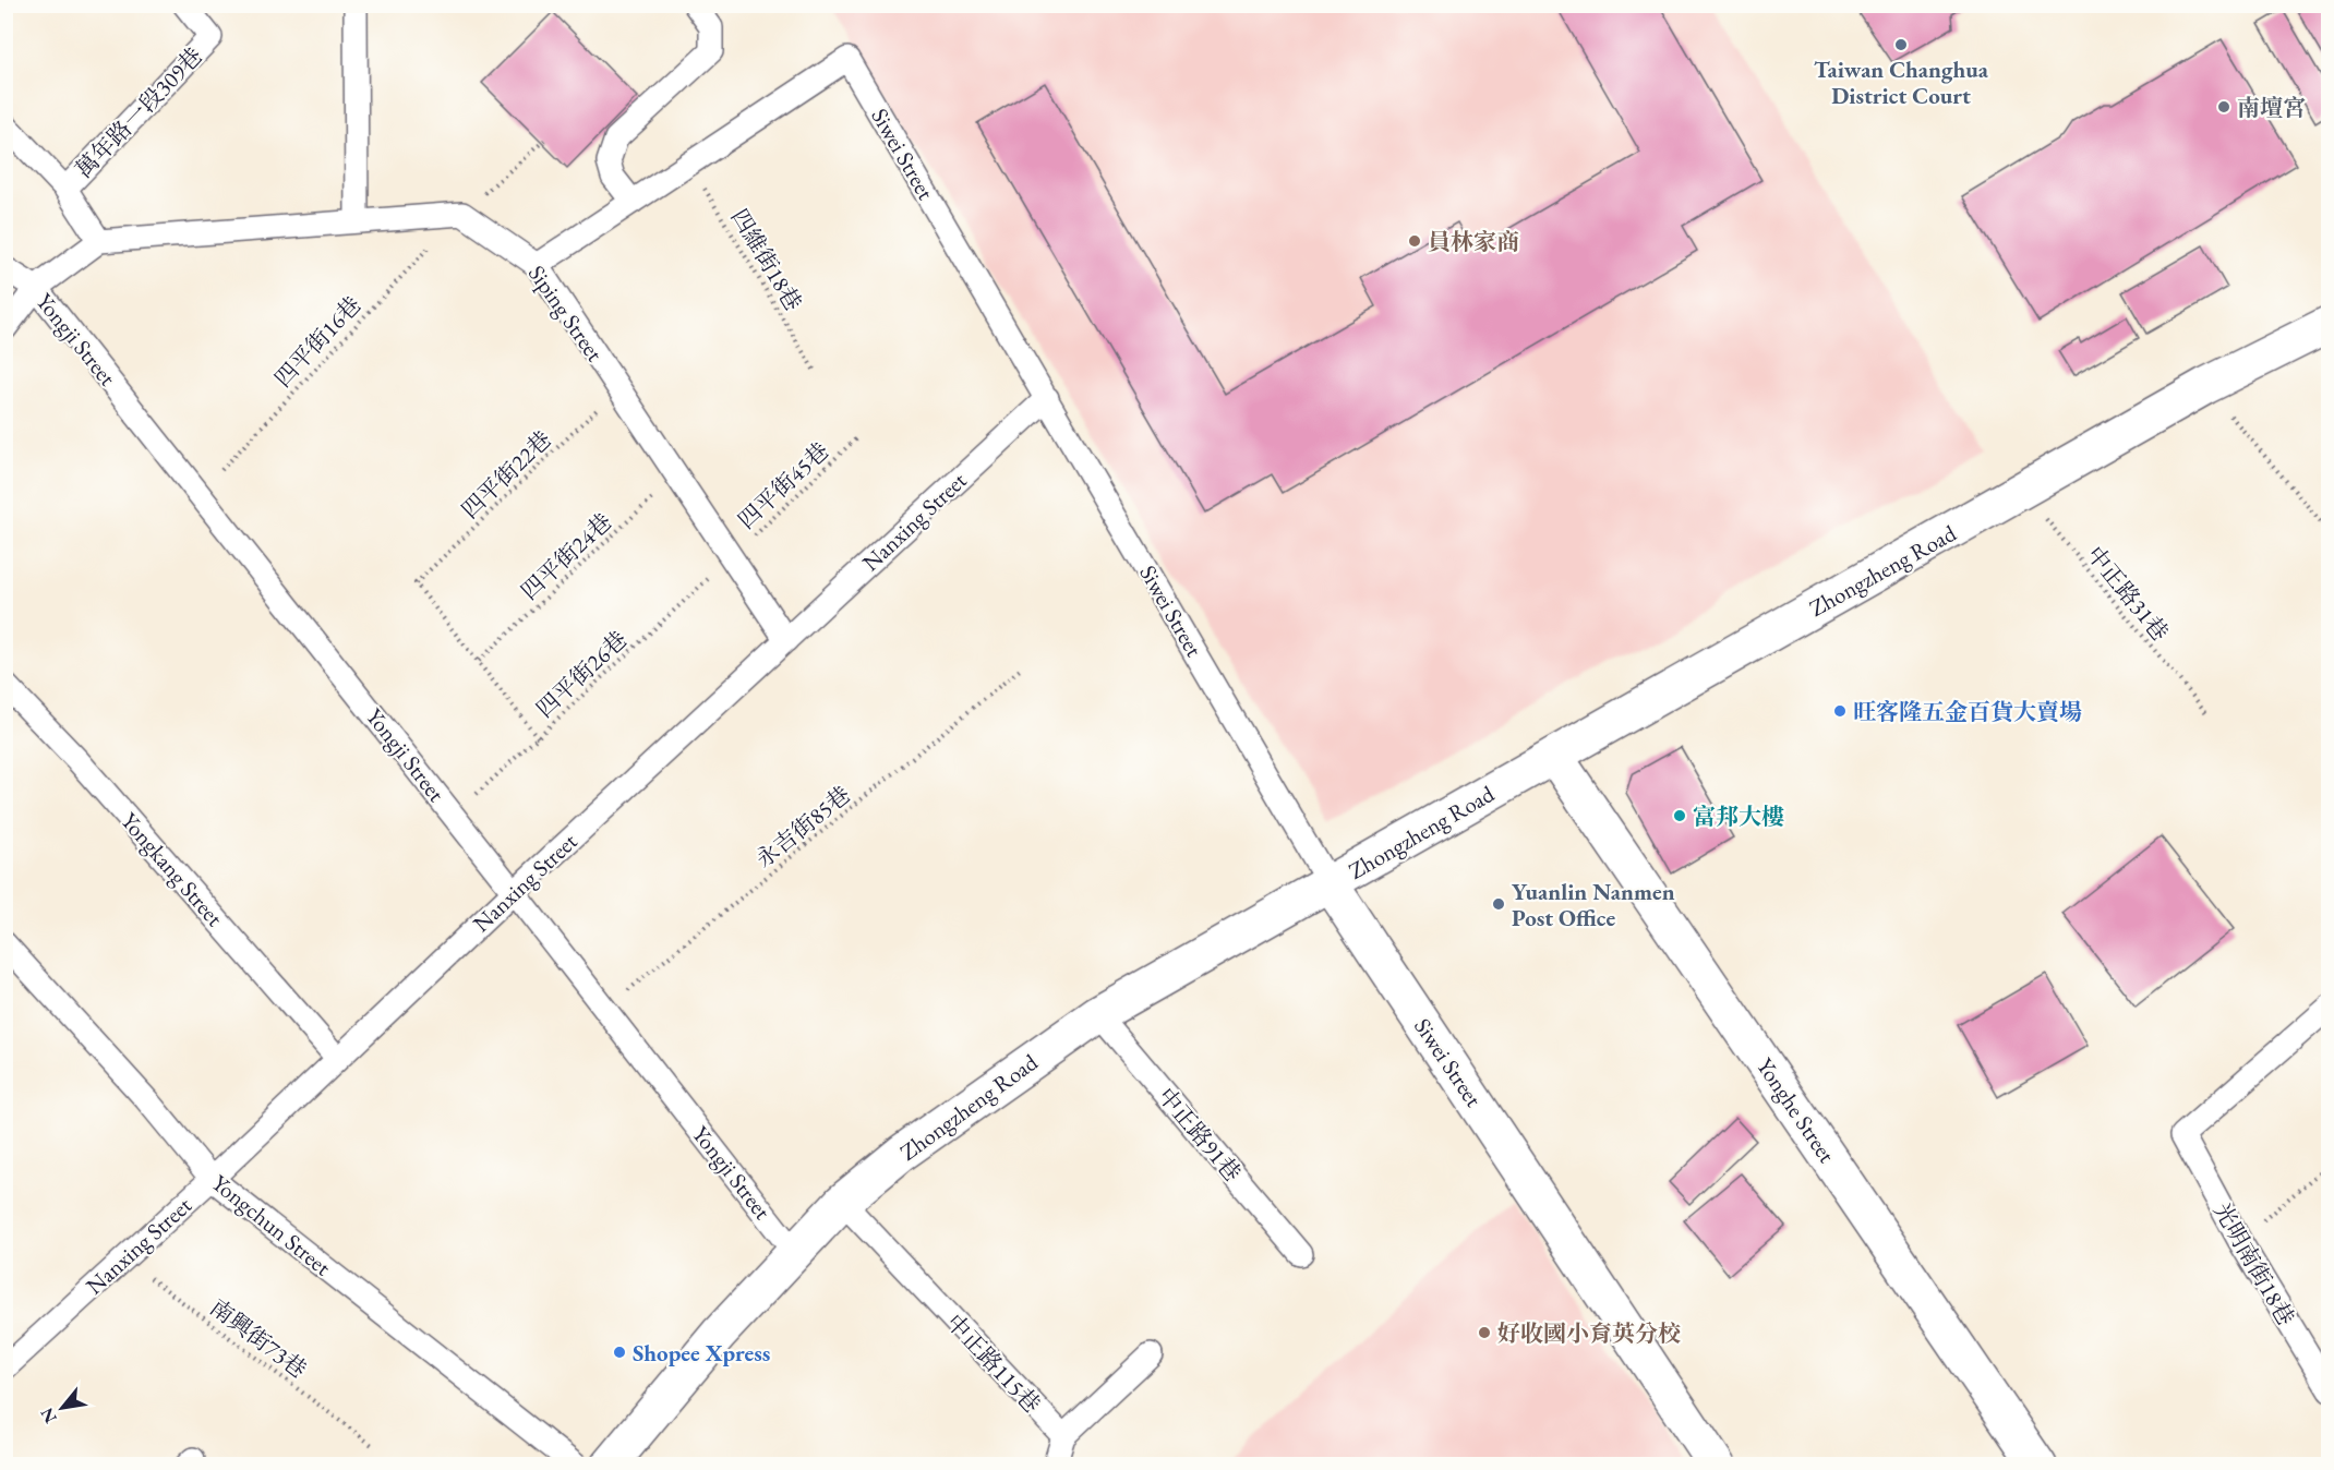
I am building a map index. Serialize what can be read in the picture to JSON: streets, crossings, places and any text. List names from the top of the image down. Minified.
{"streets":{"street":["Siwei Street","Zhongzheng Road","Yonghe Street"],"lane":["萬年路一段309巷","Siping Street","Yongji Street","Nanxing Street","Yongkang Street","中正路91巷","Yongchun Street","光明南街18巷","中正路115巷"],"path":["四維街18巷","四平街16巷","四平街22巷","四平街45巷","四平街24巷","中正路31巷","四平街26巷","永吉街85巷","南興街73巷"]},"crossings":[["Siwei Street","四維街18巷"],["Siwei Street","Siping Street"],["Siwei Street","Nanxing Street"],["Siwei Street","Zhongzheng Road"],["Siping Street","四平街16巷"],["Siping Street","四平街22巷"],["Siping Street","四平街45巷"],["Siping Street","Nanxing Street"],["Siping Street","四平街24巷"],["Siping Street","四平街26巷"],["Yongji Street","四平街16巷"],["Yongji Street","Nanxing Street"],["Yongji Street","Zhongzheng Road"],["Yongji Street","四平街26巷"],["Yongji Street","永吉街85巷"],["四平街22巷","四平街24巷"],["四平街45巷","四平街26巷"],["Nanxing Street","Yongkang Street"],["Nanxing Street","Yongchun Street"],["Nanxing Street","南興街73巷"],["Zhongzheng Road","中正路31巷"],["Zhongzheng Road","Yonghe Street"],["Zhongzheng Road","中正路91巷"],["Zhongzheng Road","中正路115巷"]],"places":["Taiwan Changhua District Court","南壇宮","員林家商","旺客隆五金百貨大賣場","富邦大樓","Yuanlin Nanmen Post Office","好收國小育英分校","Shopee Xpress"],"north":"bottom left"}
